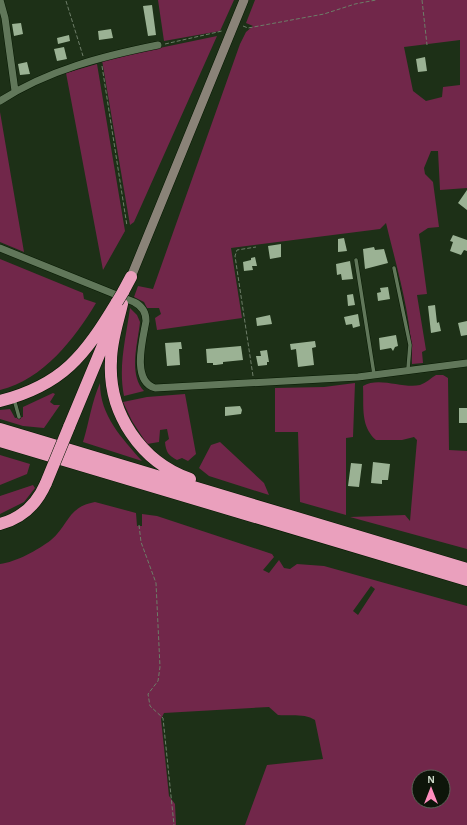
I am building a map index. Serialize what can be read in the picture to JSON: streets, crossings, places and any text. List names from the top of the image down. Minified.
{"north":"top"}
